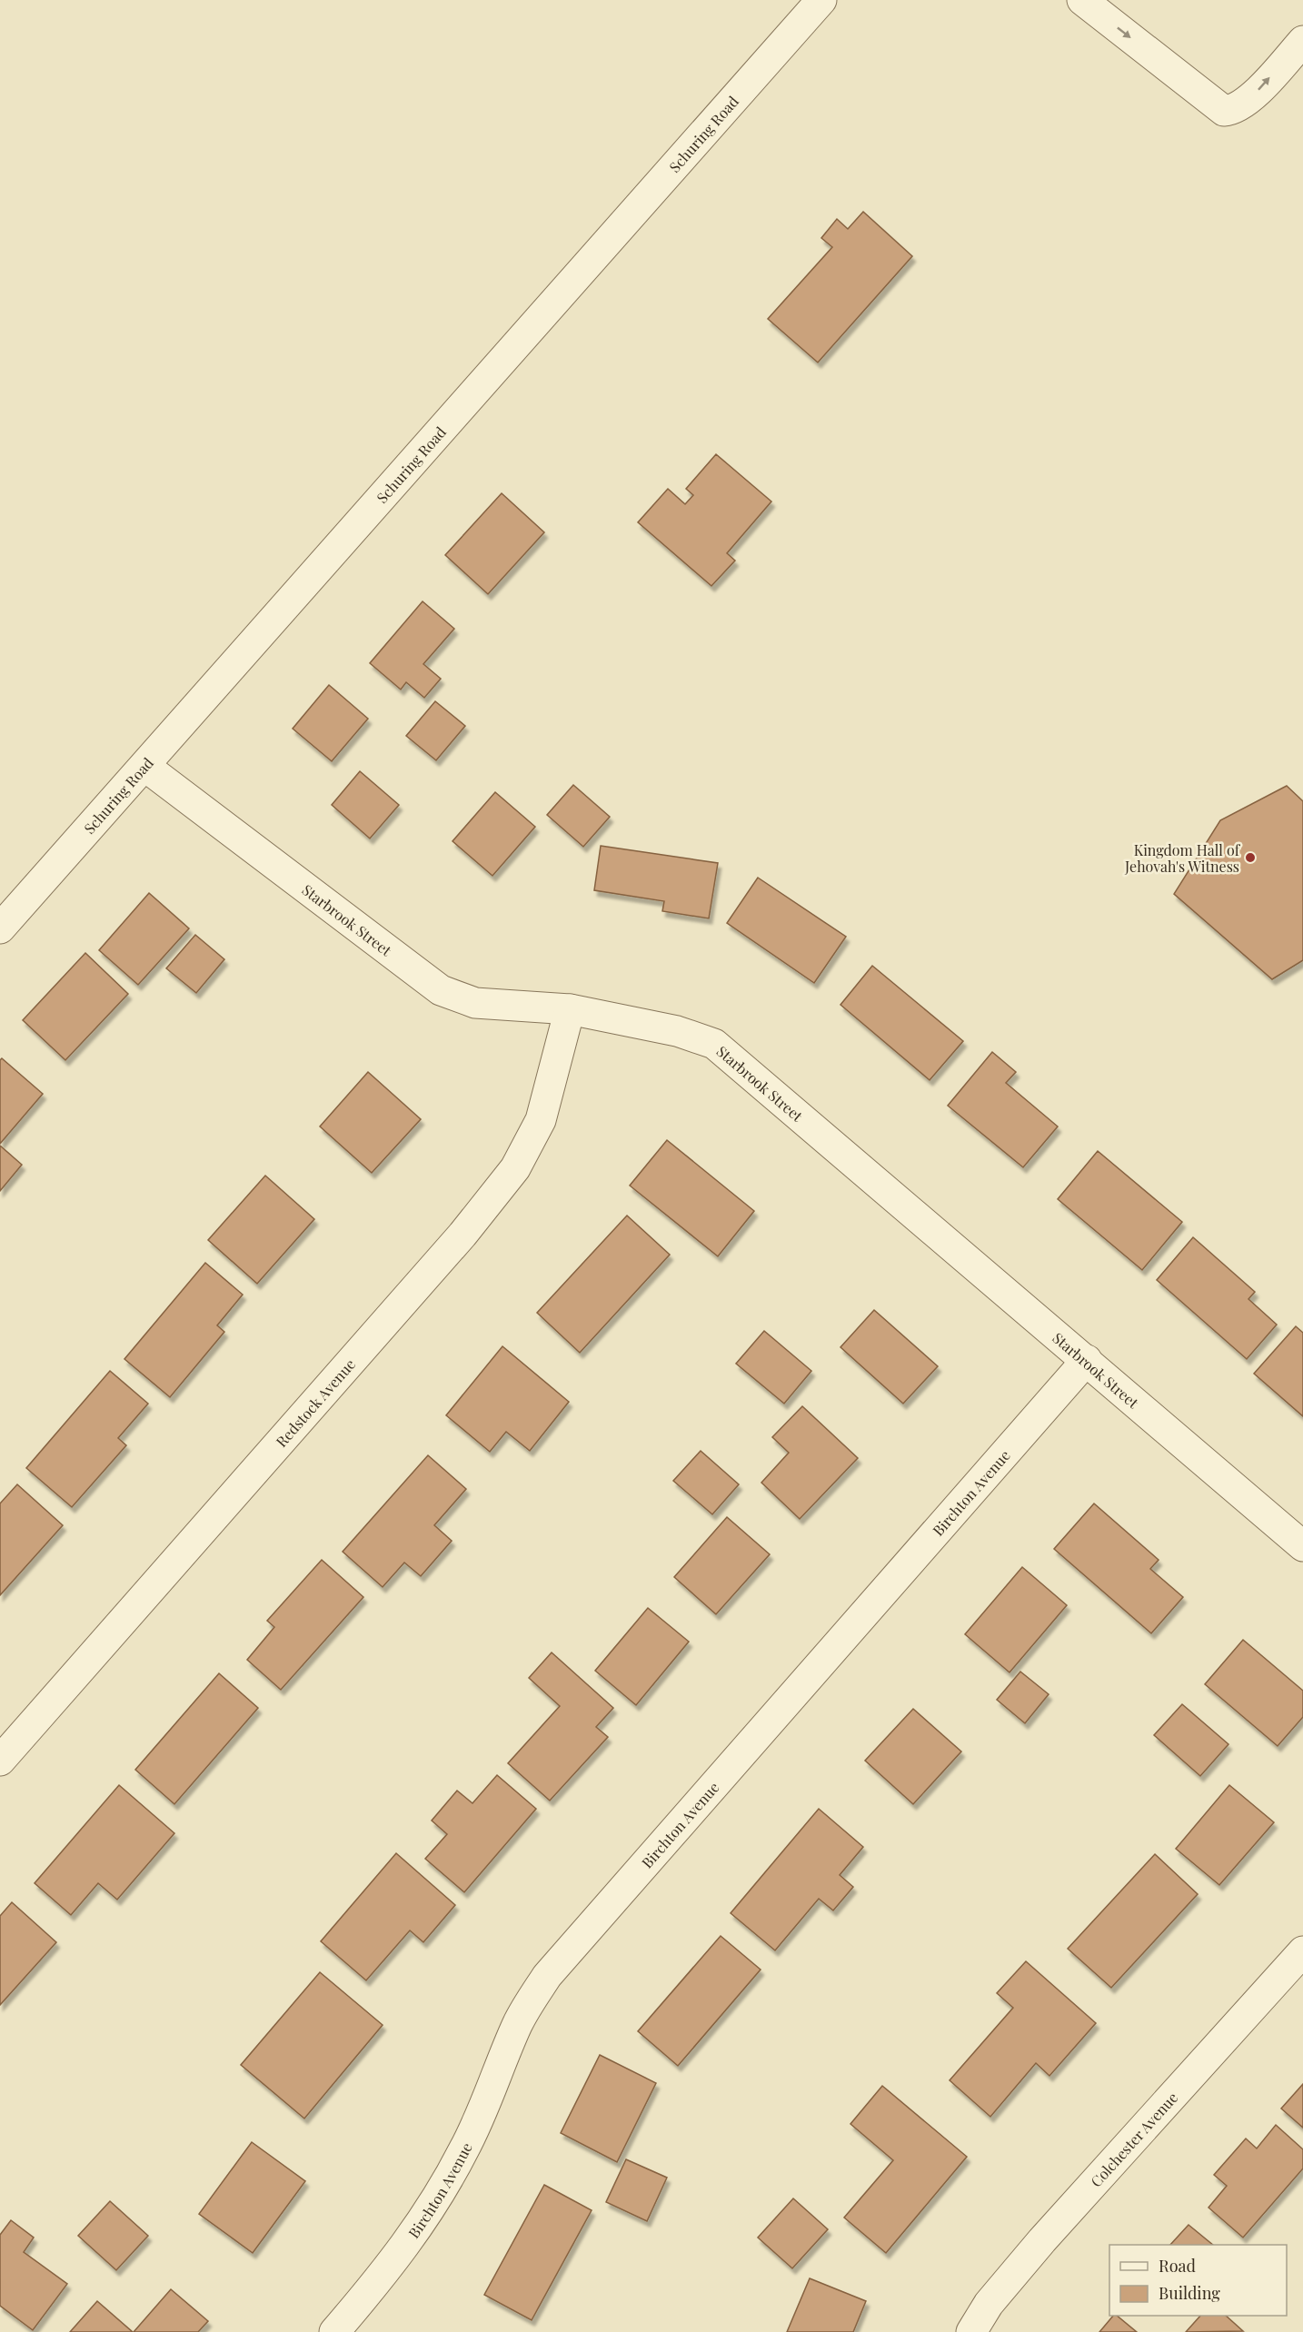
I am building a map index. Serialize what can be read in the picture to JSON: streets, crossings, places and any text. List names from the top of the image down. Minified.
{"streets":{"street":["Schuring Road","Starbrook Street","Redstock Avenue","Birchton Avenue","Colchester Avenue"]},"crossings":[["Schuring Road","Starbrook Street"],["Starbrook Street","Redstock Avenue"],["Starbrook Street","Birchton Avenue"]],"places":["Kingdom Hall of Jehovah's Witness"],"legend":["Road","Building"]}
